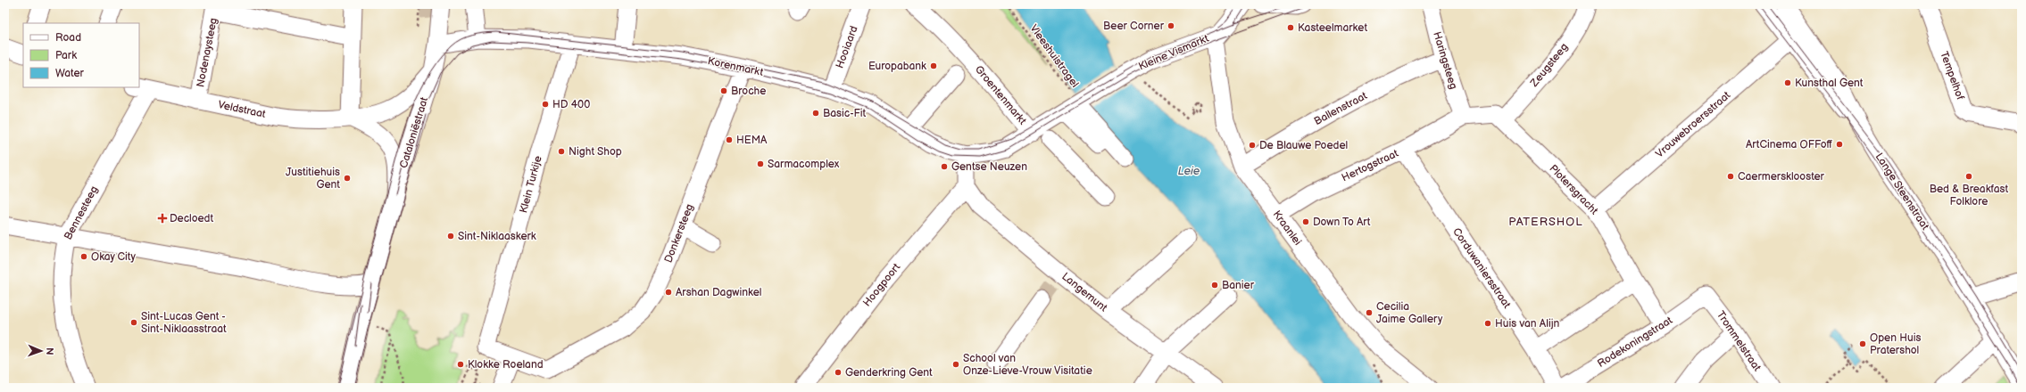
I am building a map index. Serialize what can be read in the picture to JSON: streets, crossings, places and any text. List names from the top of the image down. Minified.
{"streets":{"street":["Hooiaard","Nodenaysteeg","Kleine Vismarkt","Haringsteeg","Zeugsteeg","Korenmarkt","Tempelhof","Groentenmarkt","Ballenstraat","Veldstraat","Vrouwebroersstraat","Cataloniëstraat","Hertogstraat","Klein Turkije","Plotersgracht","Lange Steenstraat","Bennesteeg","Kraanlei","Donkersteeg","Corduwaniersstraat","Hoogpoort","Langemunt","Trommelstraat","Rodekoningstraat"],"path":["Vleeshuistragel"]},"crossings":[["Hooiaard","Korenmarkt"],["Nodenaysteeg","Veldstraat"],["Kleine Vismarkt","Vleeshuistragel"],["Kleine Vismarkt","Groentenmarkt"],["Kleine Vismarkt","Kraanlei"],["Vleeshuistragel","Groentenmarkt"],["Haringsteeg","Ballenstraat"],["Haringsteeg","Hertogstraat"],["Haringsteeg","Plotersgracht"],["Zeugsteeg","Plotersgracht"],["Korenmarkt","Groentenmarkt"],["Korenmarkt","Klein Turkije"],["Korenmarkt","Donkersteeg"],["Ballenstraat","Kraanlei"],["Veldstraat","Cataloniëstraat"],["Veldstraat","Bennesteeg"],["Vrouwebroersstraat","Plotersgracht"],["Hertogstraat","Plotersgracht"],["Hertogstraat","Kraanlei"],["Hertogstraat","Corduwaniersstraat"],["Klein Turkije","Donkersteeg"],["Plotersgracht","Rodekoningstraat"],["Hoogpoort","Langemunt"],["Trommelstraat","Rodekoningstraat"]],"districts":["PATERSHOL"],"water":["Leie"],"places":{"other":["Beer Corner","Kasteelmarket","Europabank","Kunsthal Gent","Broche","HD 400","Basic-Fit","HEMA","ArtCinema OFFoff","De Blauwe Poedel","Night Shop","Sarmacomplex","Gentse Neuzen","Caermersklooster","Bed & Breakfast Folklore","Justitiehuis Gent","Down To Art","Sint-Niklaaskerk","Okay City","Banier","Arshan Dagwinkel","Cecilia Jaime Gallery","Sint-Lucas Gent - Sint-Niklaasstraat","Huis van Alijn","Open Huis Pratershol","Klokke Roeland","School van Onze-Lieve-Vrouw Visitatie","Genderkring Gent"],"health":["Decloedt"]},"legend":["Road","Park","Water"],"north":"right"}
